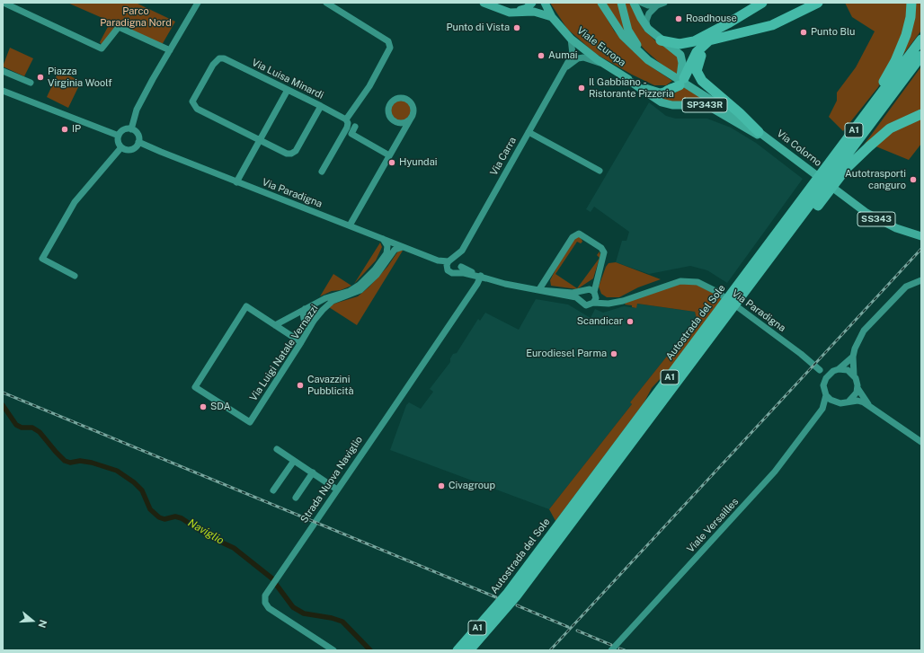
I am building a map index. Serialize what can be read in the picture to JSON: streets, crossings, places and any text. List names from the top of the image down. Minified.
{"streets":{"highway":["A1","Autostrada del Sole"],"main road":["Viale Europa","SP343R","Via Colorno","SS343"],"street":["Via Luisa Minardi","Via Carra","Via Paradigna","Via Luigi Natale Vernazzi","Strada Nuova Naviglio","Viale Versailles"]},"crossings":[["Viale Europa","SP343R"],["Viale Europa","Via Colorno"],["Viale Europa","Via Carra"],["SP343R","Via Colorno"],["Via Carra","Via Paradigna"],["Via Paradigna","Via Luigi Natale Vernazzi"],["Via Paradigna","Strada Nuova Naviglio"],["Via Paradigna","Viale Versailles"]],"water":["Naviglio"],"parks":["Parco Paradigna Nord"],"places":["Roadhouse","Punto di Vista","Punto Blu","Aumai","Piazza Virginia Woolf","Il Gabbiano - Ristorante Pizzeria","IP","Hyundai","Autotrasporti canguro","Scandicar","Eurodiesel Parma","Cavazzini Pubblicità","SDA","Civagroup"],"north":"right"}
